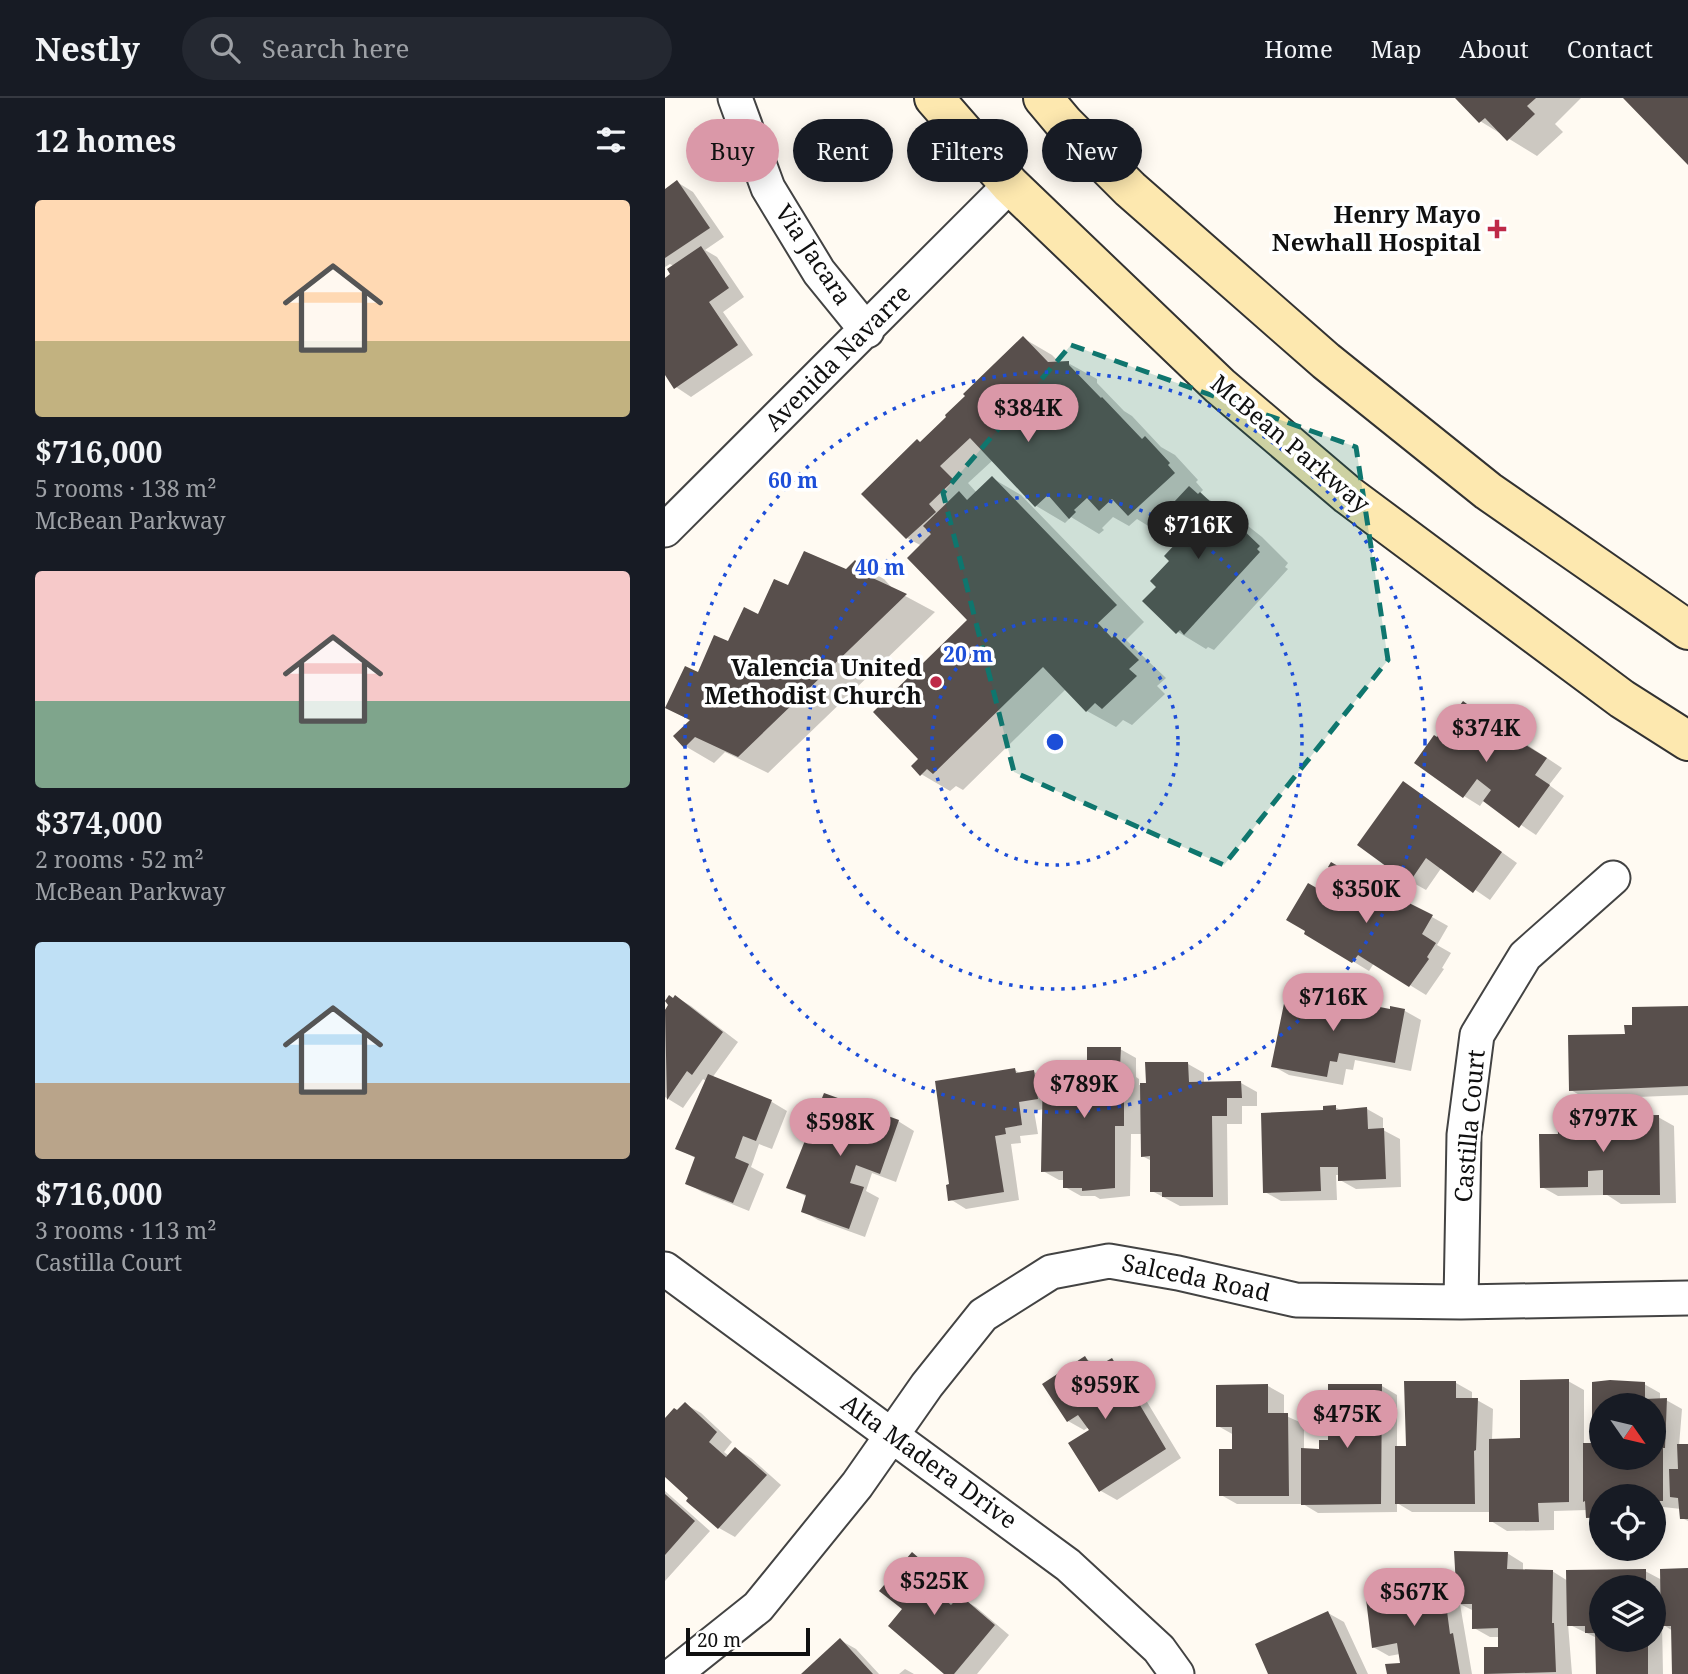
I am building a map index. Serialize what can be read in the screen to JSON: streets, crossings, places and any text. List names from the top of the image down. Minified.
{"streets":{"main road":["McBean Parkway"],"street":["Via Jacara","Avenida Navarre","Castilla Court","Salceda Road","Alta Madera Drive"]},"crossings":[["Via Jacara","Avenida Navarre"],["Avenida Navarre","McBean Parkway"],["Castilla Court","Salceda Road"],["Salceda Road","Alta Madera Drive"]],"places":{"health":["Henry Mayo Newhall Hospital"],"other":["Valencia United Methodist Church"]},"scale_bar":"20 m","north":"bottom right","page":{"header":"Nestly","search":"Search here","nav":["Home","Map","About","Contact"],"heading":"12 homes","chip":["Buy","Rent","Filters","New"],"list":[{"name":"$716,000","note":"5 rooms · 138 m² · McBean Parkway"},{"name":"$374,000","note":"2 rooms · 52 m² · McBean Parkway"},{"name":"$716,000","note":"3 rooms · 113 m² · Castilla Court"}],"price":["$384K","$716K","$374K","$350K","$716K","$789K","$797K","$598K","$959K","$475K","$525K","$567K"],"scale":"20 m"},"rings":["60 m","40 m","20 m"]}
